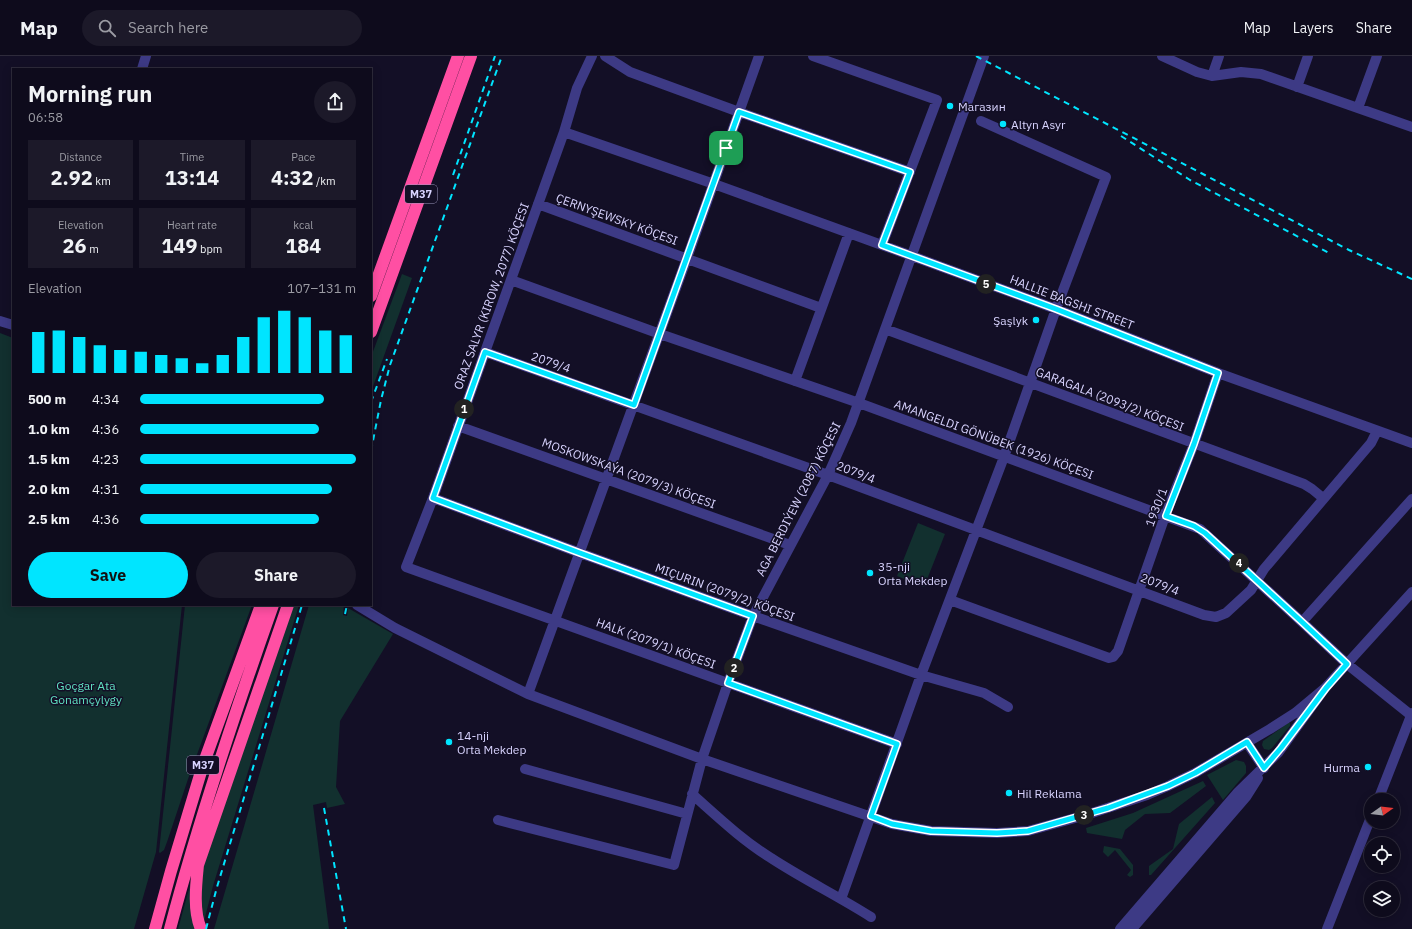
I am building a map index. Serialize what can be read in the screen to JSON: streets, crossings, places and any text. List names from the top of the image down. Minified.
{"streets":{"highway":["M37"],"street":["ÇERNYŞEWSKY KÖÇESI","ORAZ SALYR (KIROW, 2077) KÖÇESI","HALLIE BAGSHI STREET","2079/4","GARAGALA (2093/2) KÖÇESI","AMANGELDI GÖNÜBEK (1926) KÖÇESI","MOSKOWSKAÝA (2079/3) KÖÇESI","AGA BERDIÝEW (2087) KÖÇESI","1930/1","MIÇURIN (2079/2) KÖÇESI","HALK (2079/1) KÖÇESI"]},"crossings":[["ÇERNYŞEWSKY KÖÇESI","ORAZ SALYR (KIROW, 2077) KÖÇESI"],["ORAZ SALYR (KIROW, 2077) KÖÇESI","HALLIE BAGSHI STREET"],["ORAZ SALYR (KIROW, 2077) KÖÇESI","2079/4"],["ORAZ SALYR (KIROW, 2077) KÖÇESI","AMANGELDI GÖNÜBEK (1926) KÖÇESI"],["ORAZ SALYR (KIROW, 2077) KÖÇESI","MOSKOWSKAÝA (2079/3) KÖÇESI"],["ORAZ SALYR (KIROW, 2077) KÖÇESI","MIÇURIN (2079/2) KÖÇESI"],["ORAZ SALYR (KIROW, 2077) KÖÇESI","HALK (2079/1) KÖÇESI"],["HALLIE BAGSHI STREET","AGA BERDIÝEW (2087) KÖÇESI"],["HALLIE BAGSHI STREET","1930/1"],["2079/4","AMANGELDI GÖNÜBEK (1926) KÖÇESI"],["2079/4","AGA BERDIÝEW (2087) KÖÇESI"],["2079/4","1930/1"],["GARAGALA (2093/2) KÖÇESI","AGA BERDIÝEW (2087) KÖÇESI"],["GARAGALA (2093/2) KÖÇESI","1930/1"],["AMANGELDI GÖNÜBEK (1926) KÖÇESI","AGA BERDIÝEW (2087) KÖÇESI"],["AMANGELDI GÖNÜBEK (1926) KÖÇESI","1930/1"],["MOSKOWSKAÝA (2079/3) KÖÇESI","AGA BERDIÝEW (2087) KÖÇESI"],["AGA BERDIÝEW (2087) KÖÇESI","MIÇURIN (2079/2) KÖÇESI"],["AGA BERDIÝEW (2087) KÖÇESI","HALK (2079/1) KÖÇESI"]],"parks":["Goçgar Ata Gonamçylygy"],"places":["Магазин","Altyn Asyr","Şaşlyk","35-nji Orta Mekdep","14-nji Orta Mekdep","Hurma","Hil Reklama"],"north":"right","page":{"header":"Map","search":"Search here","nav":["Map","Layers","Share"],"heading":["Morning run","06:58"],"stats":[["Distance","2.92 km"],["Time","13:14"],["Pace","4:32 /km"],["Elevation","26 m"],["Heart rate","149 bpm"],["kcal","184"]],"chart":["Elevation","107–131 m"],"pins":["5","1","4","2","3"],"list":[{"name":"500 m","note":"4:34"},{"name":"1.0 km","note":"4:36"},{"name":"1.5 km","note":"4:23"},{"name":"2.0 km","note":"4:31"},{"name":"2.5 km","note":"4:36"}],"buttons":["Save","Share"]}}
